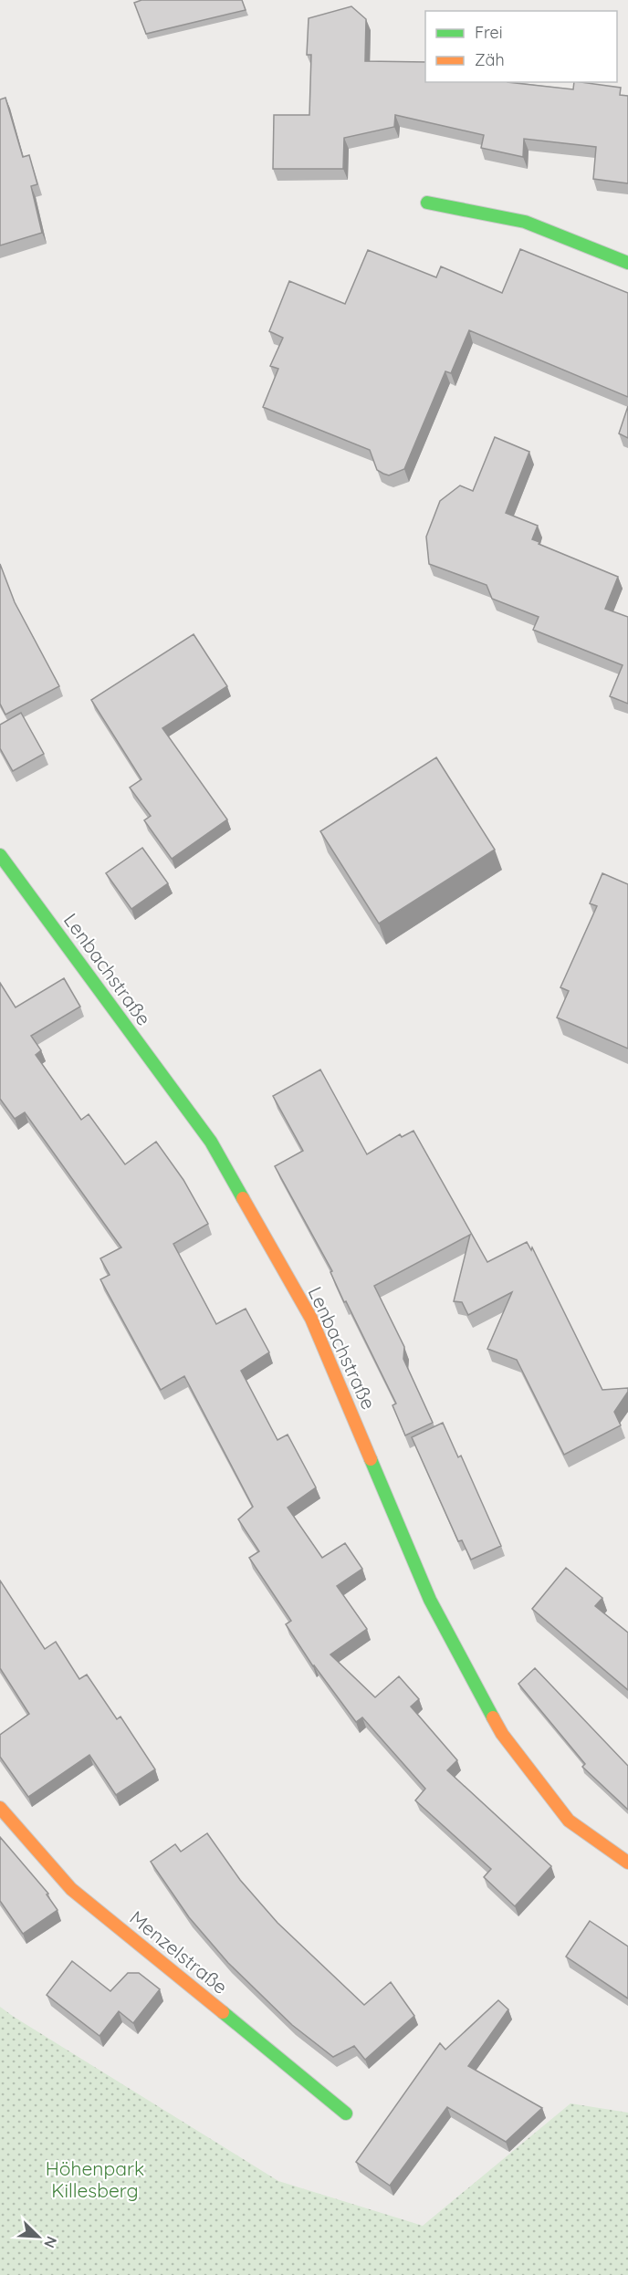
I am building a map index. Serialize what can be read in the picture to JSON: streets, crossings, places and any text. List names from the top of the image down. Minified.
{"streets":{"street":["Lenbachstraße","Menzelstraße"]},"parks":["Höhenpark Killesberg"],"legend":["Frei","Zäh"],"north":"bottom right"}
